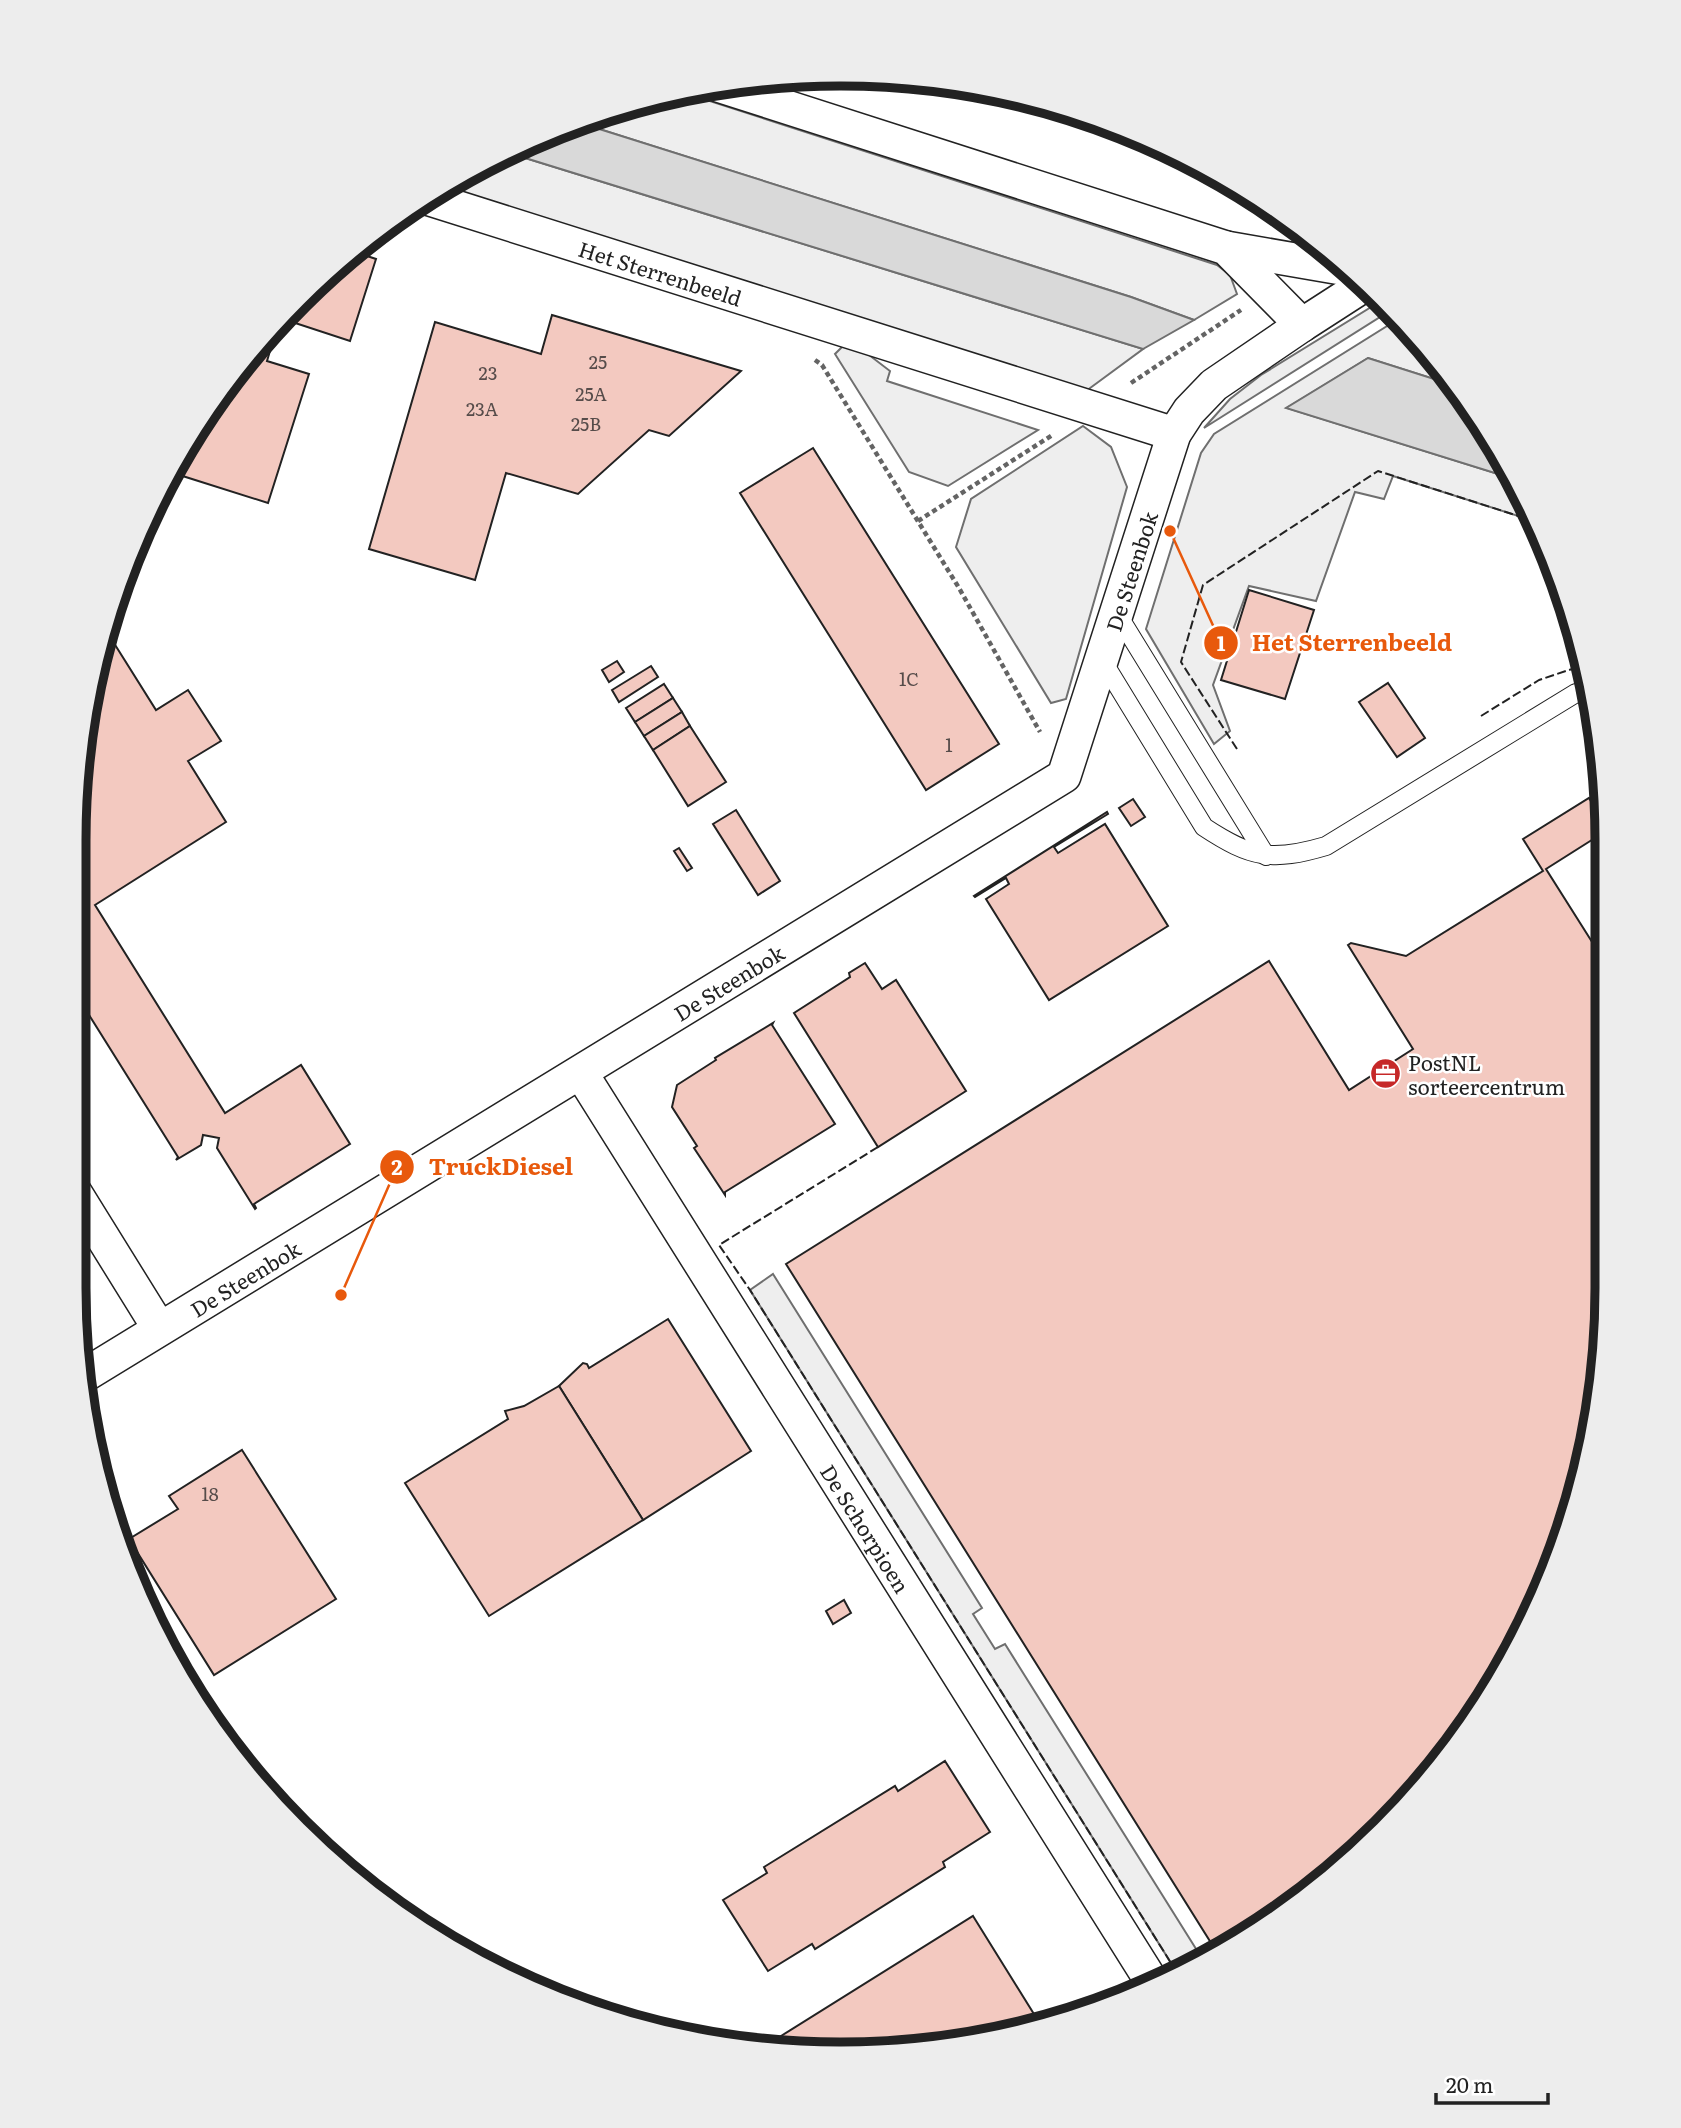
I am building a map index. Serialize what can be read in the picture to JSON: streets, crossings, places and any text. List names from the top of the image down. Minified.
{"streets":{"street":["Het Sterrenbeeld","De Steenbok","De Schorpioen"]},"crossings":[["Het Sterrenbeeld","De Steenbok"],["De Steenbok","De Schorpioen"]],"places":{"other":["Het Sterrenbeeld","TruckDiesel"],"office":["PostNL sorteercentrum"]},"house_numbers":["25","23","25A","23A","25B","1C","1","18"],"scale_bar":"20 m"}
